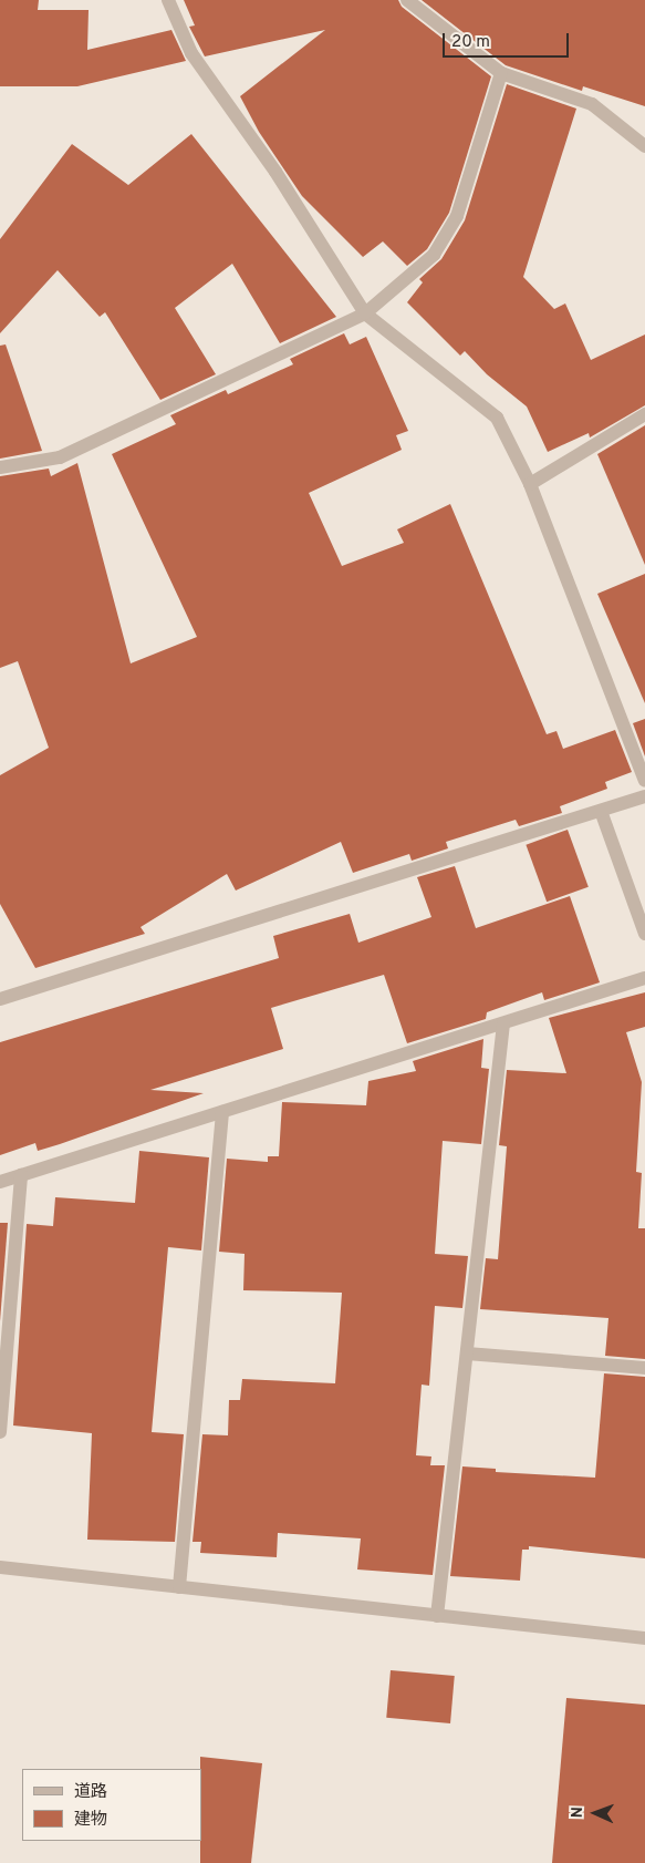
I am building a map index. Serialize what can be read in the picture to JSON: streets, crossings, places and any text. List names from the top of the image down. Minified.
{"legend":["道路","建物"],"scale_bar":"20 m","north":"left"}
